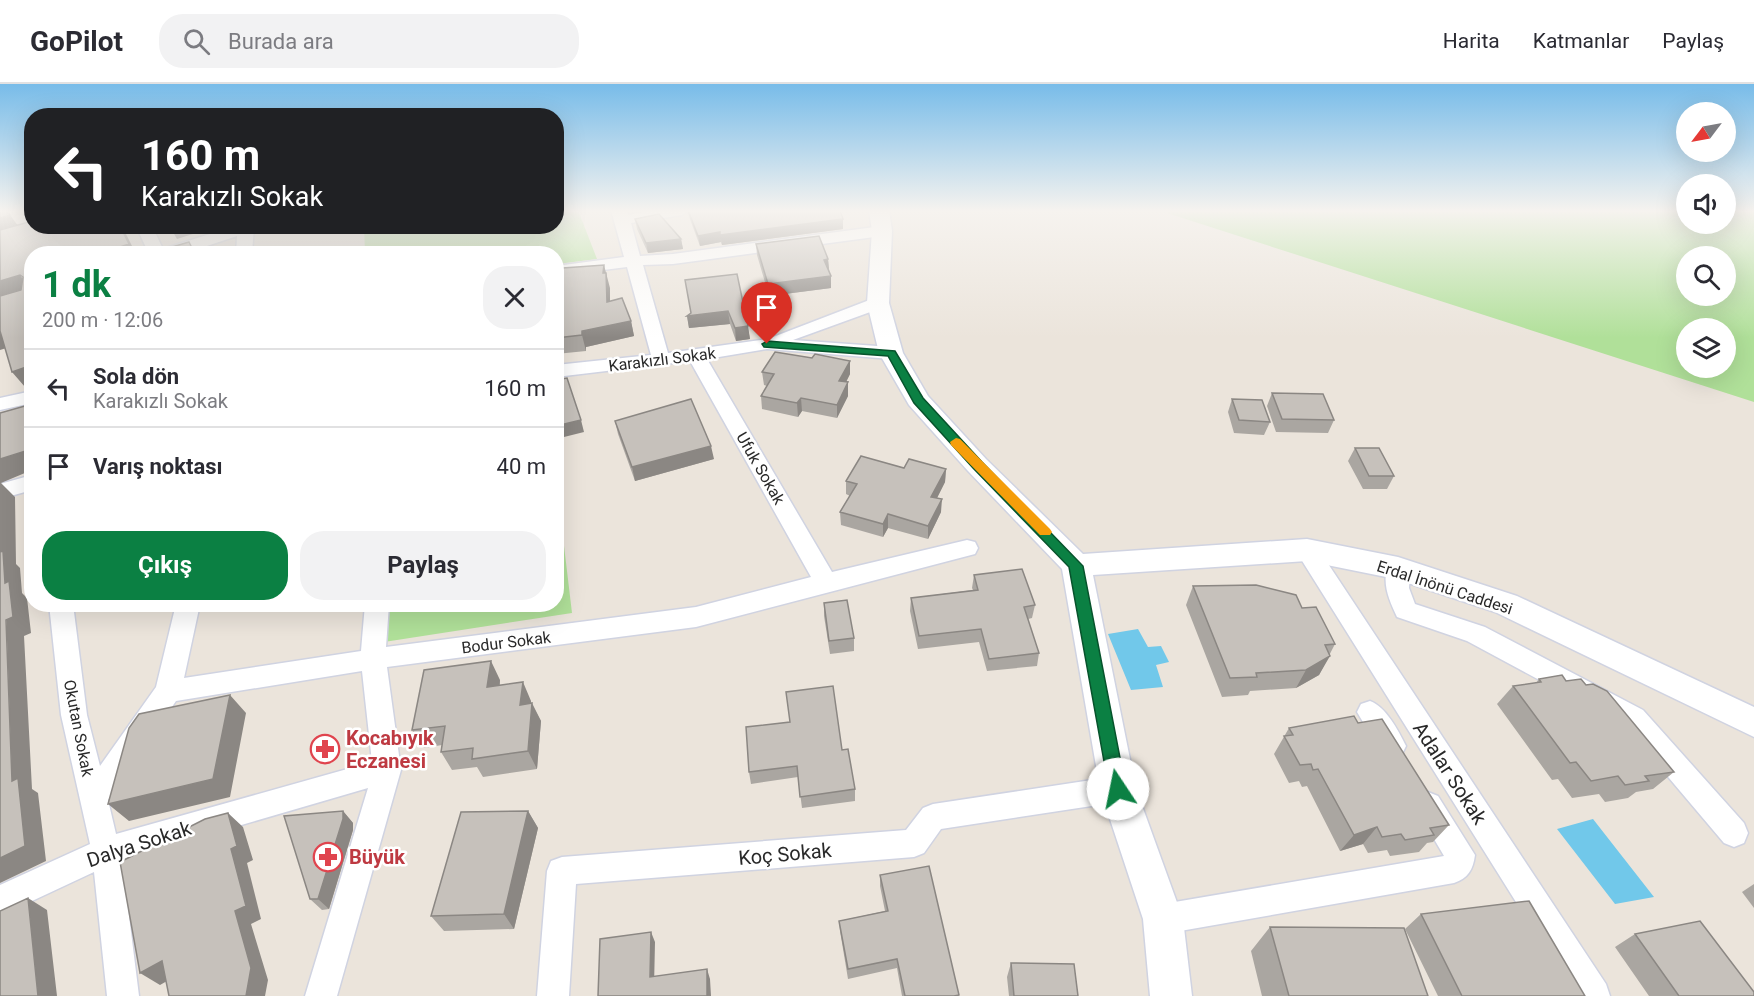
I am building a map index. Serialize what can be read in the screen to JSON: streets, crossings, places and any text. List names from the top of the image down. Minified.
{"streets":{"street":["Karakızlı Sokak","Ufuk Sokak","Erdal İnönü Caddesi","Bodur Sokak","Okutan Sokak","Adalar Sokak","Dalya Sokak","Koç Sokak"]},"crossings":[["Karakızlı Sokak","Ufuk Sokak"],["Ufuk Sokak","Bodur Sokak"],["Erdal İnönü Caddesi","Adalar Sokak"],["Okutan Sokak","Dalya Sokak"]],"places":{"pharmacy":["Kocabıyık Eczanesi","Büyük"]},"north":"bottom left","page":{"header":"GoPilot","search":"Burada ara","nav":["Harita","Katmanlar","Paylaş"],"turn":["160 m","Karakızlı Sokak"],"heading":["1 dk","200 m · 12:06"],"list":[{"name":"Sola dön","note":"Karakızlı Sokak","value":"160 m"},{"name":"Varış noktası","value":"40 m"}],"buttons":["Çıkış","Paylaş"]}}
